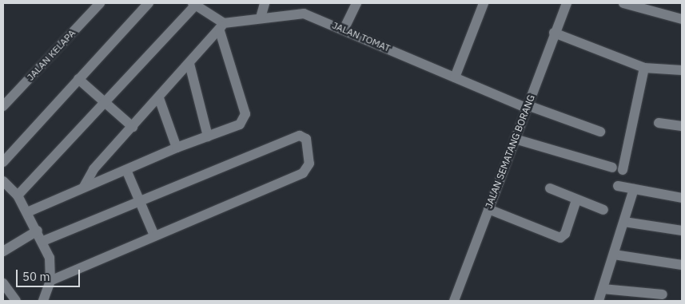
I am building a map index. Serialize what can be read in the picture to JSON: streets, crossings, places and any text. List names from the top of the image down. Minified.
{"streets":{"street":["JALAN TOMAT","JALAN KELAPA","JALAN SEMATANG BORANG"]},"crossings":[["JALAN TOMAT","JALAN SEMATANG BORANG"]],"scale_bar":"50 m"}
